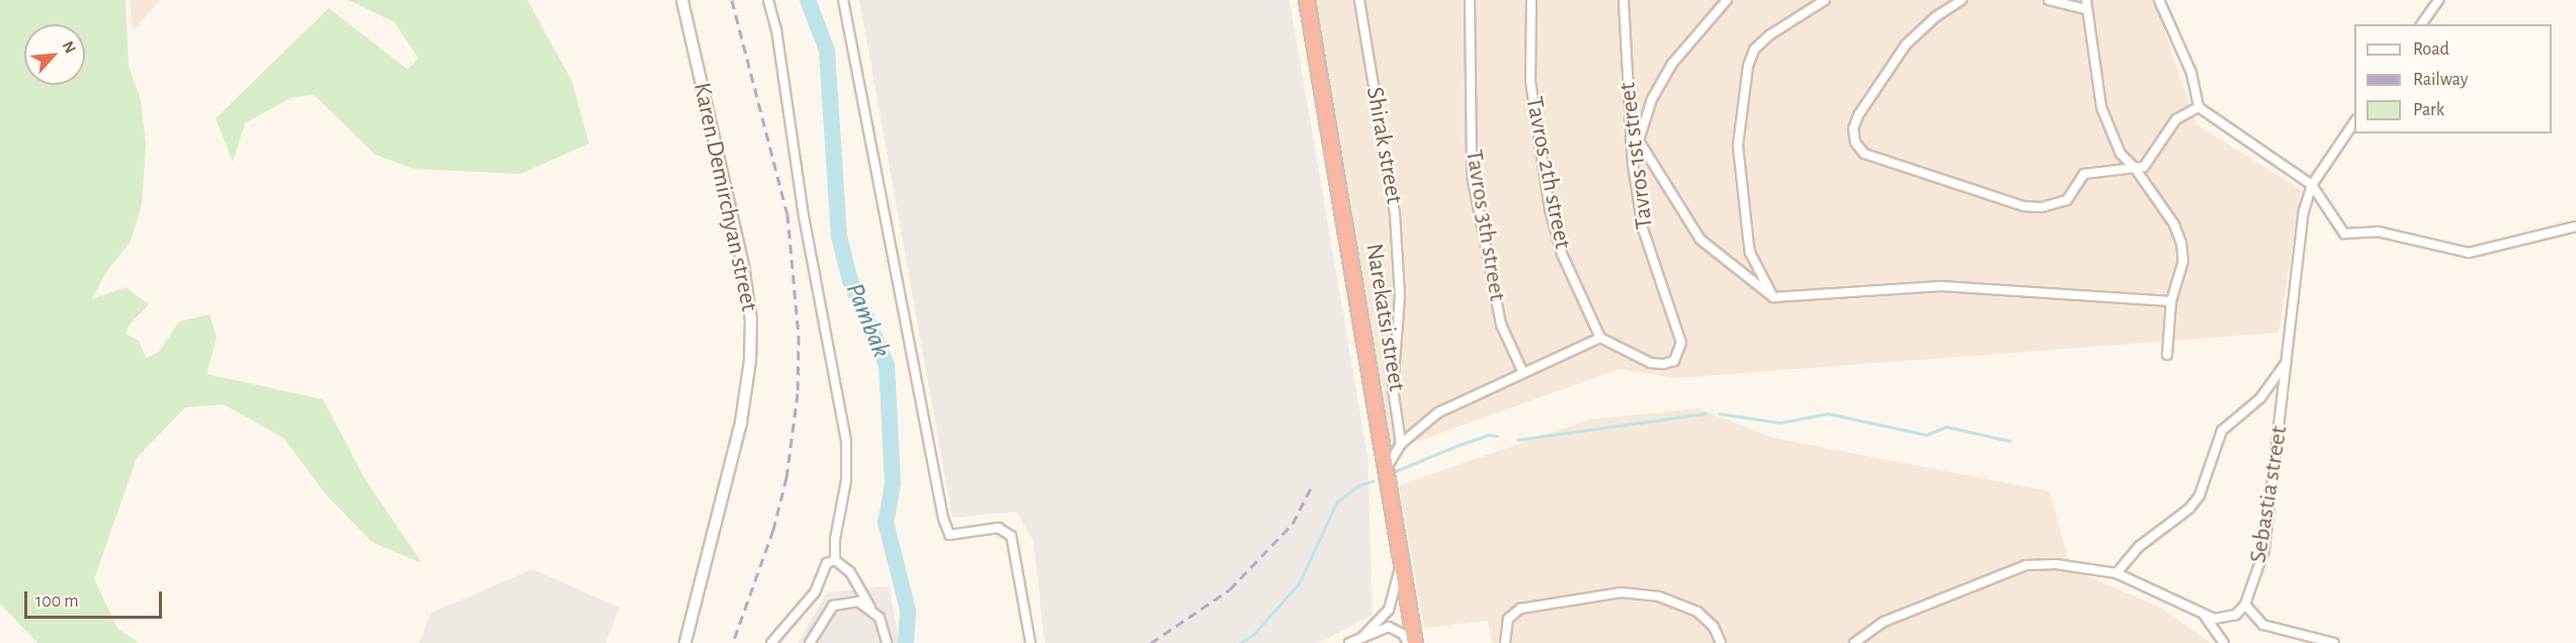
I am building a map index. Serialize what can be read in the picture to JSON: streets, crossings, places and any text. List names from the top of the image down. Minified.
{"streets":{"highway":["Narekatsi street"],"main road":["Karen Demirchyan street"],"street":["Shirak street","Tavros 1st street","Tavros 2th street","Tavros 3th street","Sebastia street"]},"crossings":[["Tavros 1st street","Tavros 2th street"]],"water":["Pambak"],"legend":["Road","Railway","Park"],"scale_bar":"100 m","north":"top right"}
